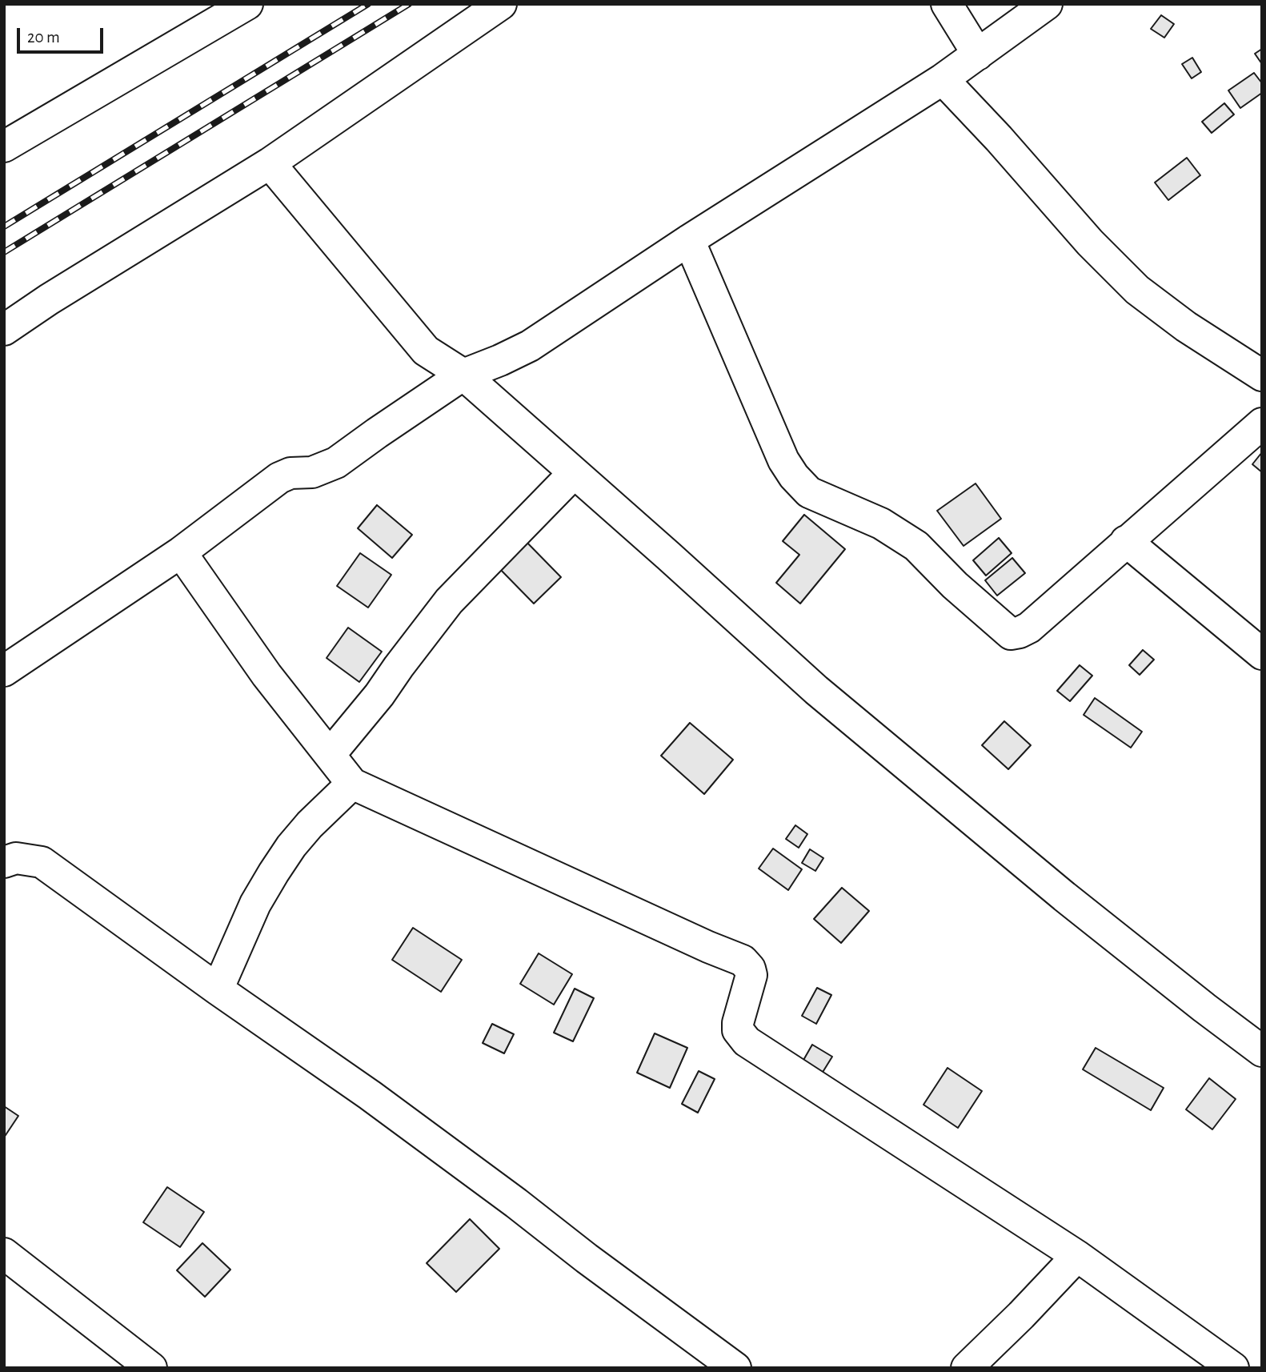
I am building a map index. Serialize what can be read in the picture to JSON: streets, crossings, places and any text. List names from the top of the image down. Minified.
{"scale_bar":"20 m"}
